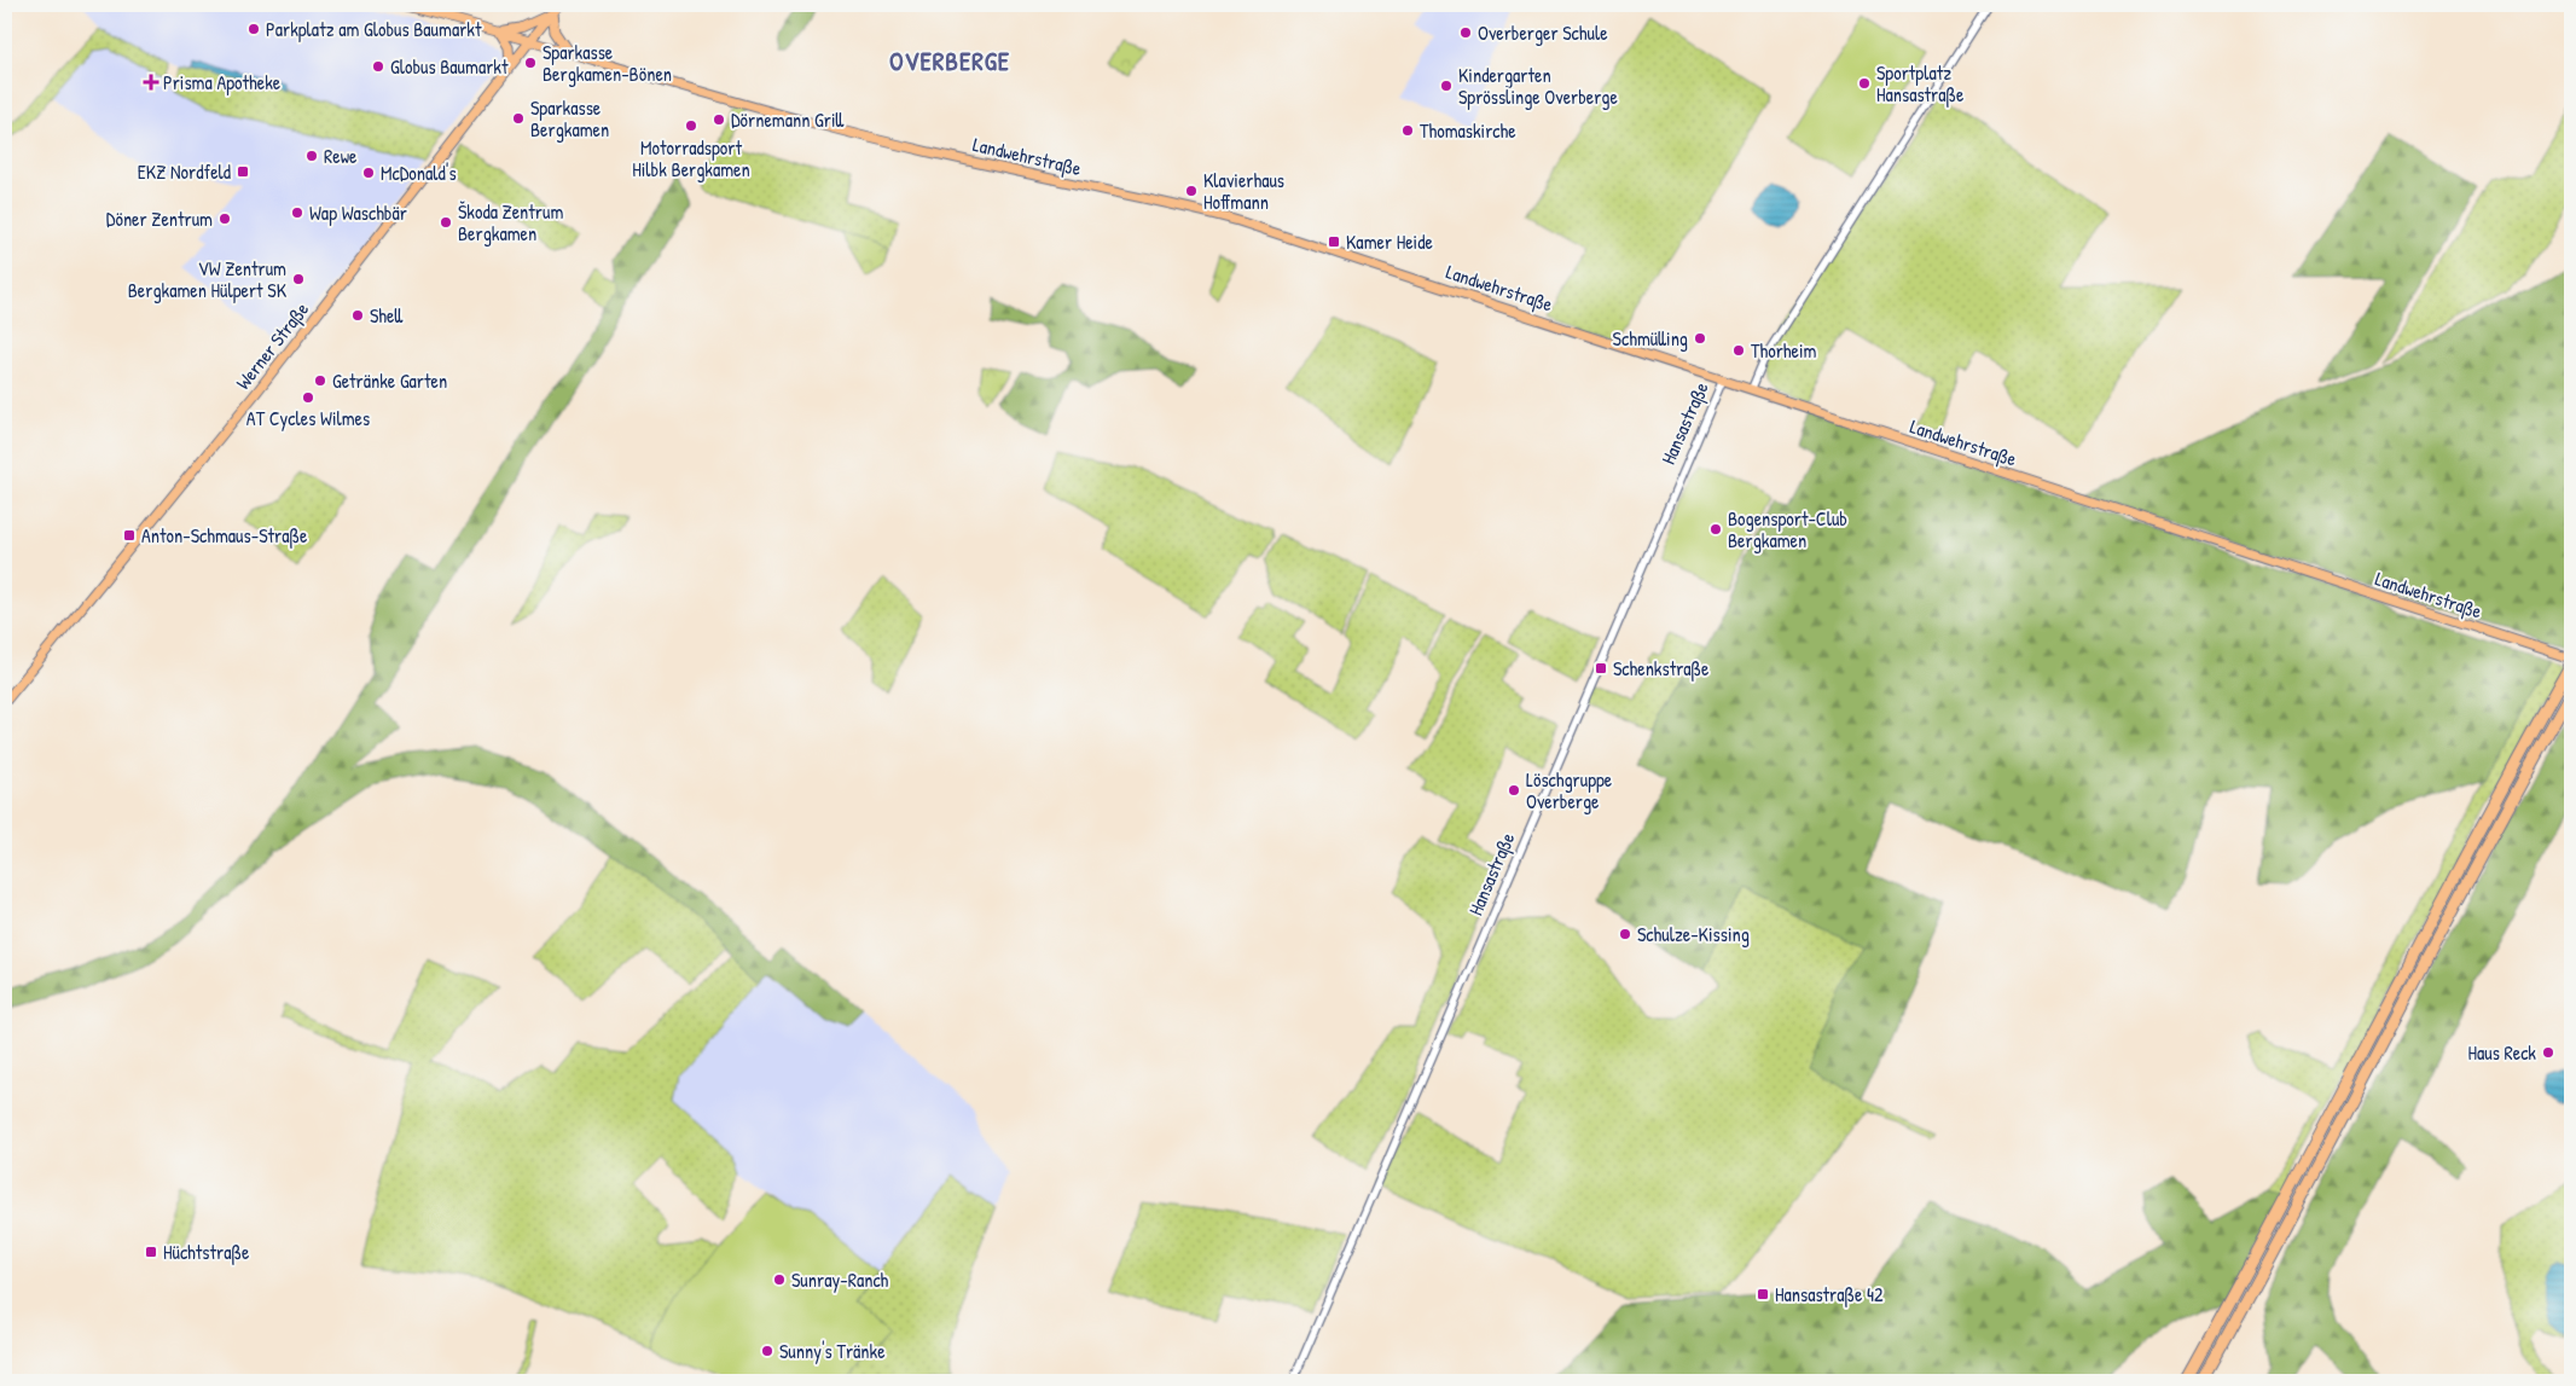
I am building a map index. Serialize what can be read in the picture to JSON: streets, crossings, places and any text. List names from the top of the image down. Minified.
{"streets":{"main road":["Landwehrstraße","Werner Straße"],"street":["Hansastraße"]},"crossings":[["Landwehrstraße","Werner Straße"],["Landwehrstraße","Hansastraße"]],"districts":["OVERBERGE"],"places":{"other":["Parkplatz am Globus Baumarkt","Overberger Schule","Sparkasse Bergkamen-Bönen","Globus Baumarkt","Sportplatz Hansastraße","Kindergarten Sprösslinge Overberge","Sparkasse Bergkamen","Dörnemann Grill","Motorradsport Hilbk Bergkamen","Thomaskirche","Rewe","McDonald's","Klavierhaus Hoffmann","Wap Waschbär","Döner Zentrum","Škoda Zentrum Bergkamen","VW Zentrum Bergkamen Hülpert SK","Shell","Schmülling","Thorheim","Getränke Garten","AT Cycles Wilmes","Bogensport-Club Bergkamen","Löschgruppe Overberge","Schulze-Kissing","Haus Reck","Sunray-Ranch","Sunny's Tränke"],"health":["Prisma Apotheke"],"transit":["EKZ Nordfeld","Kamer Heide","Anton-Schmaus-Straße","Schenkstraße","Hüchtstraße","Hansastraße 42"]}}
